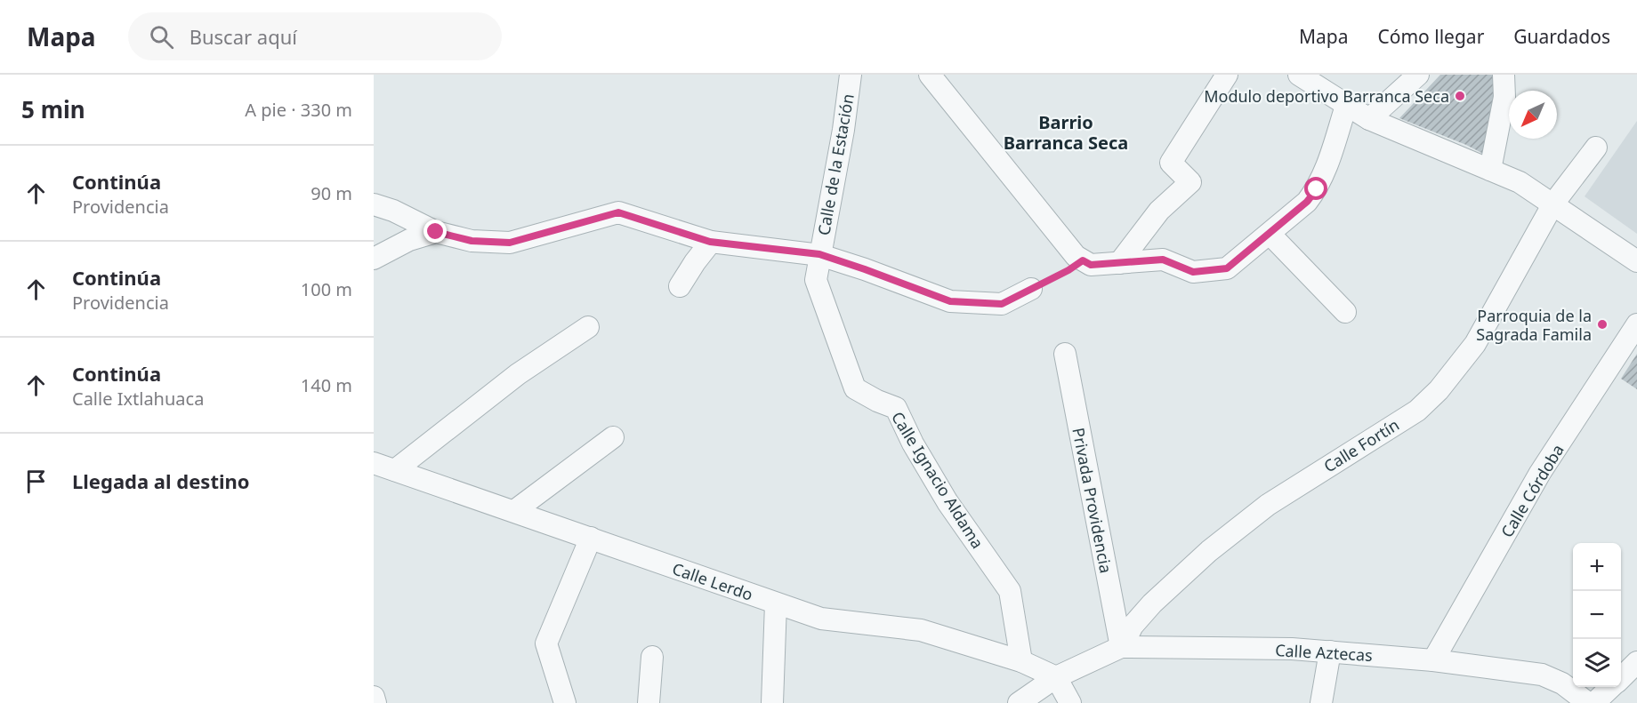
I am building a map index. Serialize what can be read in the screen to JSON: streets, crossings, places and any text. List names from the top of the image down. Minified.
{"streets":{"street":["Calle de la Estación","Calle Fortín","Calle Ignacio Aldama","Calle Córdoba","Privada Providencia","Calle Lerdo","Calle Aztecas"]},"crossings":[["Calle de la Estación","Calle Ignacio Aldama"],["Calle Fortín","Privada Providencia"],["Calle Fortín","Calle Aztecas"],["Calle Ignacio Aldama","Calle Lerdo"],["Calle Córdoba","Calle Aztecas"],["Privada Providencia","Calle Aztecas"],["Calle Lerdo","Calle Aztecas"]],"districts":["Barrio Barranca Seca"],"places":["Modulo deportivo Barranca Seca","Parroquia de la Sagrada Famila"],"north":"bottom left","page":{"header":"Mapa","search":"Buscar aquí","nav":["Mapa","Cómo llegar","Guardados"],"heading":["5 min","A pie · 330 m"],"list":[["Continúa","Providencia","90 m"],["Continúa","Providencia","100 m"],["Continúa","Calle Ixtlahuaca","140 m"],"Llegada al destino"],"map_buttons":["+","−"]}}
